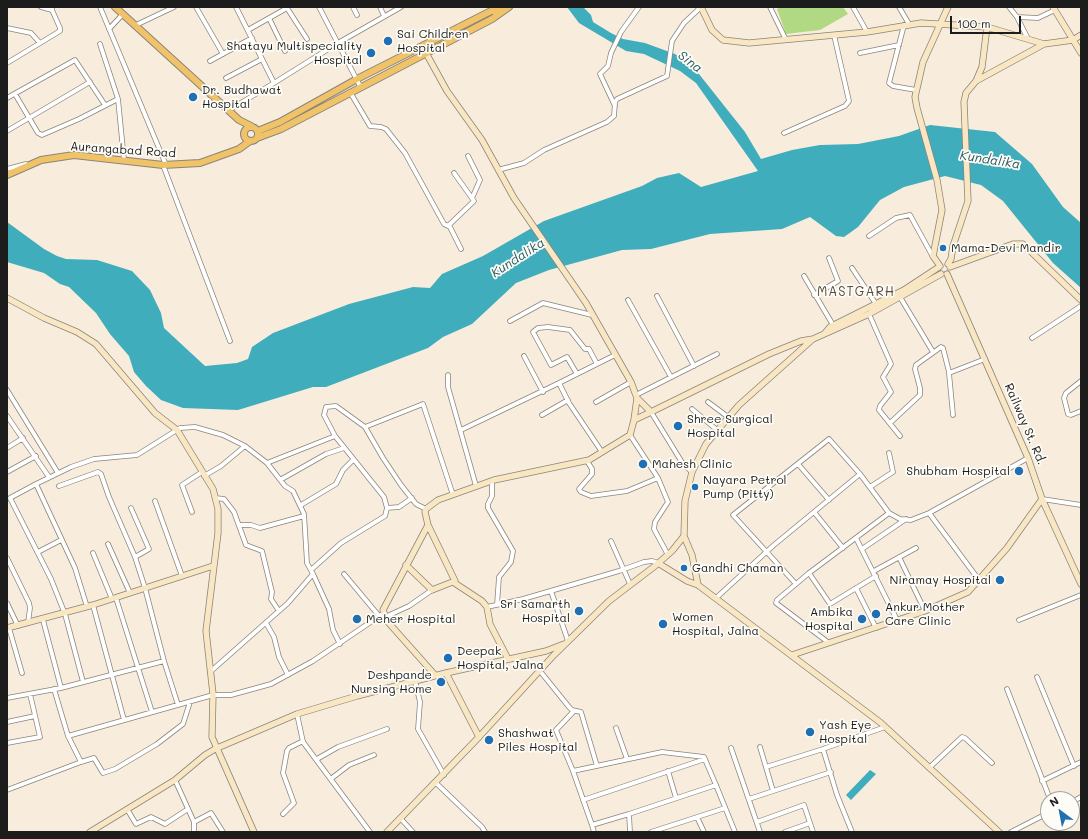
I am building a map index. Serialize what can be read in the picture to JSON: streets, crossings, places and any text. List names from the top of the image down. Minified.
{"streets":{"main road":["Aurangabad Road"],"street":["Railway St. Rd."]},"districts":["MASTGARH"],"water":["Sina","Kundalika"],"places":["Sai Children Hospital","Shatayu Multispeciality Hospital","Dr. Budhawat Hospital","Mama-Devi Mandir","Shree Surgical Hospital","Mahesh Clinic","Shubham Hospital","Nayara Petrol Pump (Pitty)","Gandhi Chaman","Niramay Hospital","Sri Samarth Hospital","Ankur Mother Care Clinic","Meher Hospital","Ambika Hospital","Women Hospital, Jalna","Deepak Hospital, Jalna","Deshpande Nursing Home","Yash Eye Hospital","Shashwat Piles Hospital"],"scale_bar":"100 m","north":"top left"}
